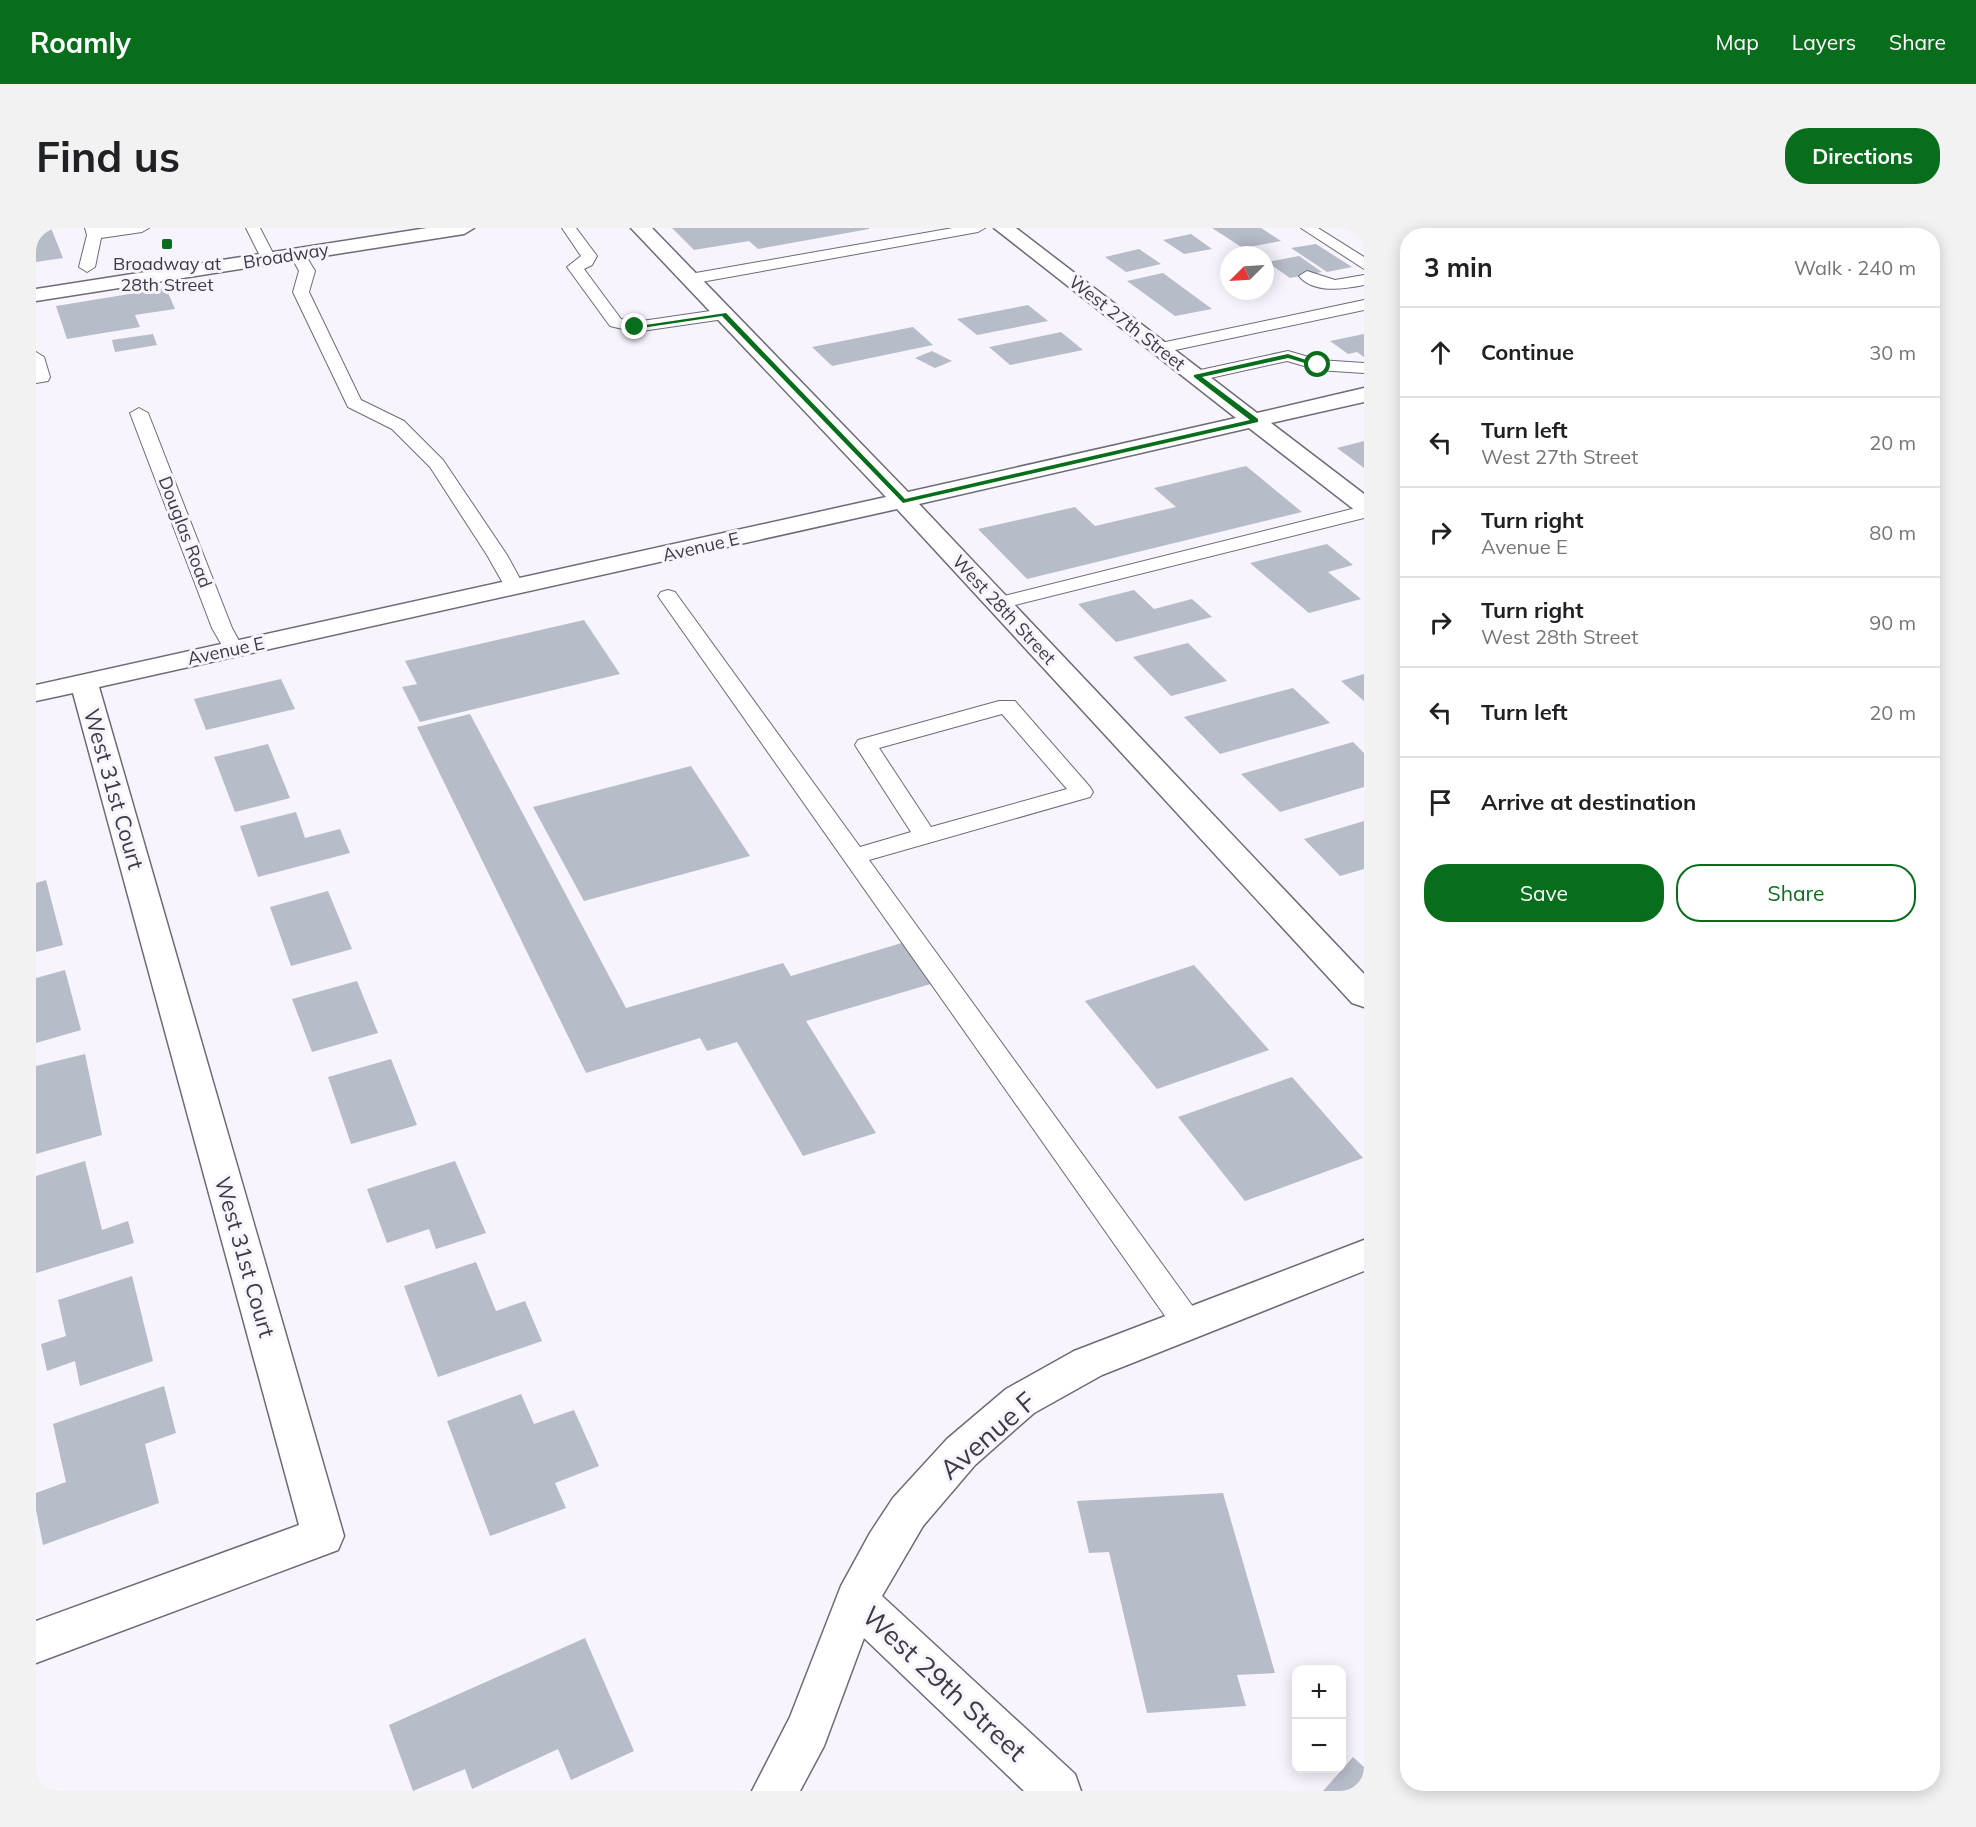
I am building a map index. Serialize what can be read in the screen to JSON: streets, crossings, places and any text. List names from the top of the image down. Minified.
{"streets":{"street":["Broadway","West 27th Street","Avenue E","West 28th Street","West 31st Court","Avenue F","West 29th Street"],"lane":["Douglas Road"]},"crossings":[["West 27th Street","Avenue E"],["Douglas Road","Avenue E"],["Avenue E","West 28th Street"],["Avenue E","West 31st Court"],["Avenue F","West 29th Street"]],"places":{"transit":["Broadway at 28th Street"]},"north":"bottom left","page":{"header":"Roamly","nav":["Map","Layers","Share"],"buttons":["Directions",["Save","Share"]],"title":"Find us","heading":["3 min","Walk · 240 m"],"list":[["Continue","30 m"],["Turn left","West 27th Street","20 m"],["Turn right","Avenue E","80 m"],["Turn right","West 28th Street","90 m"],["Turn left","20 m"],"Arrive at destination"],"map_buttons":["+","−"]}}
